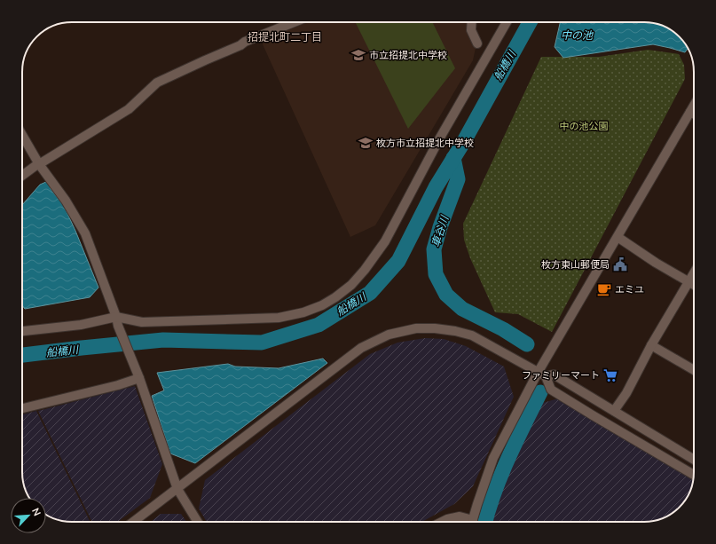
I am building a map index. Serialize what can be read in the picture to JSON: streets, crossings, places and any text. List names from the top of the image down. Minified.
{"districts":["招提北町二丁目"],"water":["中の池","船橋川","車谷川"],"parks":["中の池公園"],"places":{"school or university":["市立招提北中学校","枚方市立招提北中学校"],"public building":["枚方東山郵便局"],"cafe":["エミユ"],"supermarket":["ファミリーマート"]},"north":"top right"}
